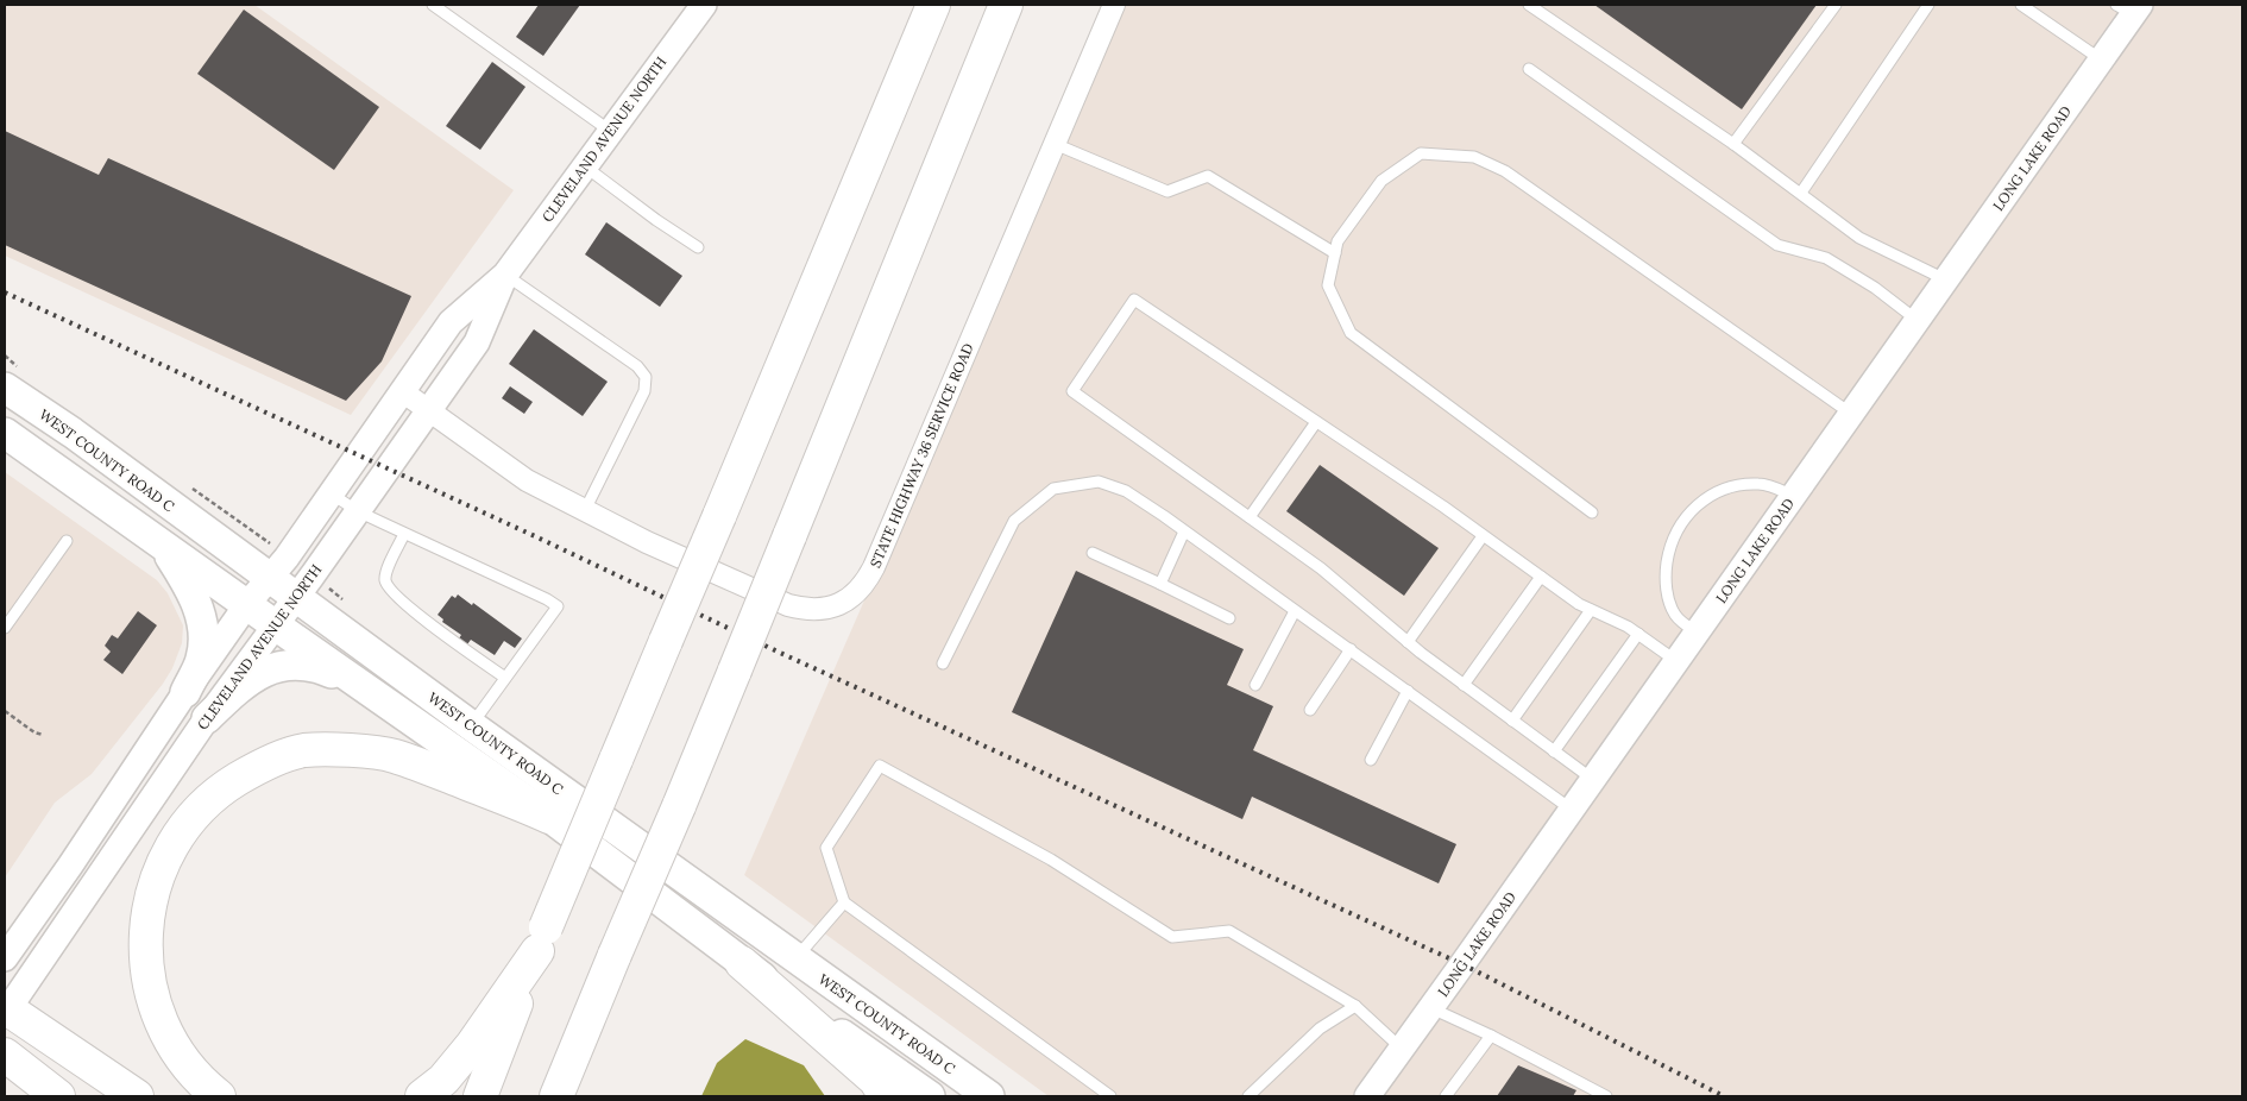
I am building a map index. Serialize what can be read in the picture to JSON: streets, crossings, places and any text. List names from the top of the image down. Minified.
{"streets":{"main road":["WEST COUNTY ROAD C"],"street":["CLEVELAND AVENUE NORTH","LONG LAKE ROAD","STATE HIGHWAY 36 SERVICE ROAD"]},"crossings":[["CLEVELAND AVENUE NORTH","STATE HIGHWAY 36 SERVICE ROAD"],["CLEVELAND AVENUE NORTH","WEST COUNTY ROAD C"]]}
